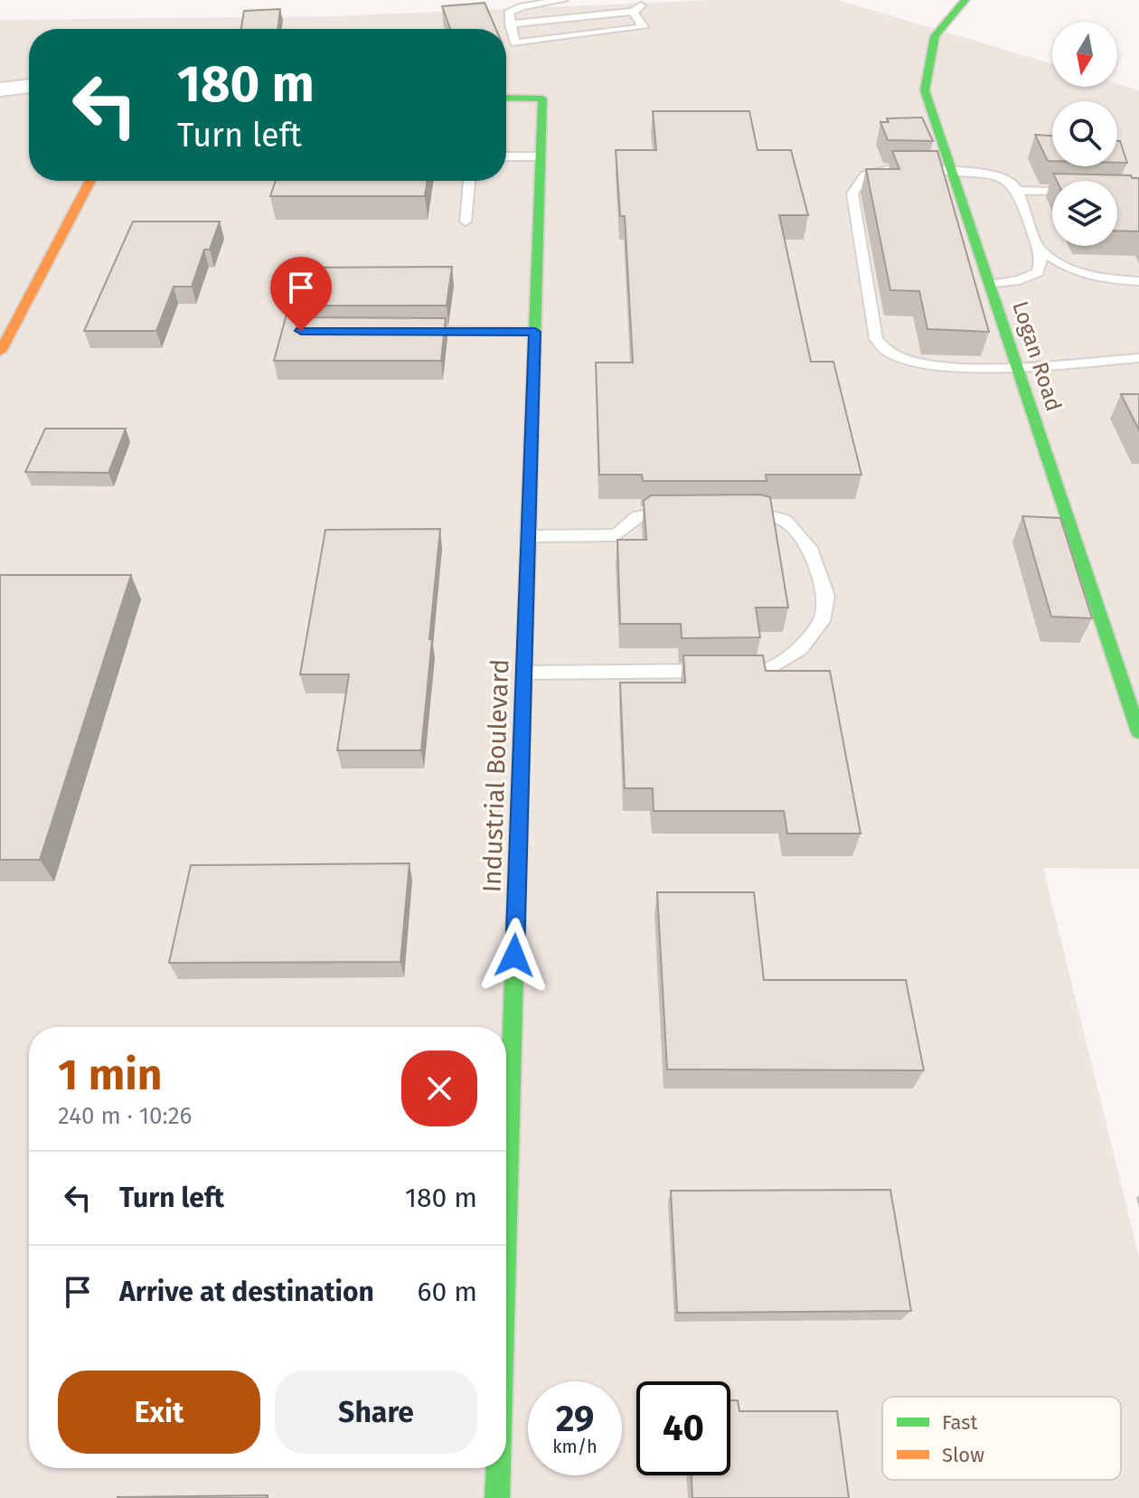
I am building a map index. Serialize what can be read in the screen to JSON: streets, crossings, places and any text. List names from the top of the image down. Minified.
{"streets":{"street":["Logan Road","Industrial Boulevard"]},"legend":["Fast","Slow"],"north":"bottom","page":{"turn":["180 m","Turn left"],"heading":["1 min","240 m · 10:26"],"list":[{"name":"Turn left","value":"180 m"},{"name":"Arrive at destination","value":"60 m"}],"buttons":["Exit","Share"],"speed":"29 km/h","limit":"40"}}
